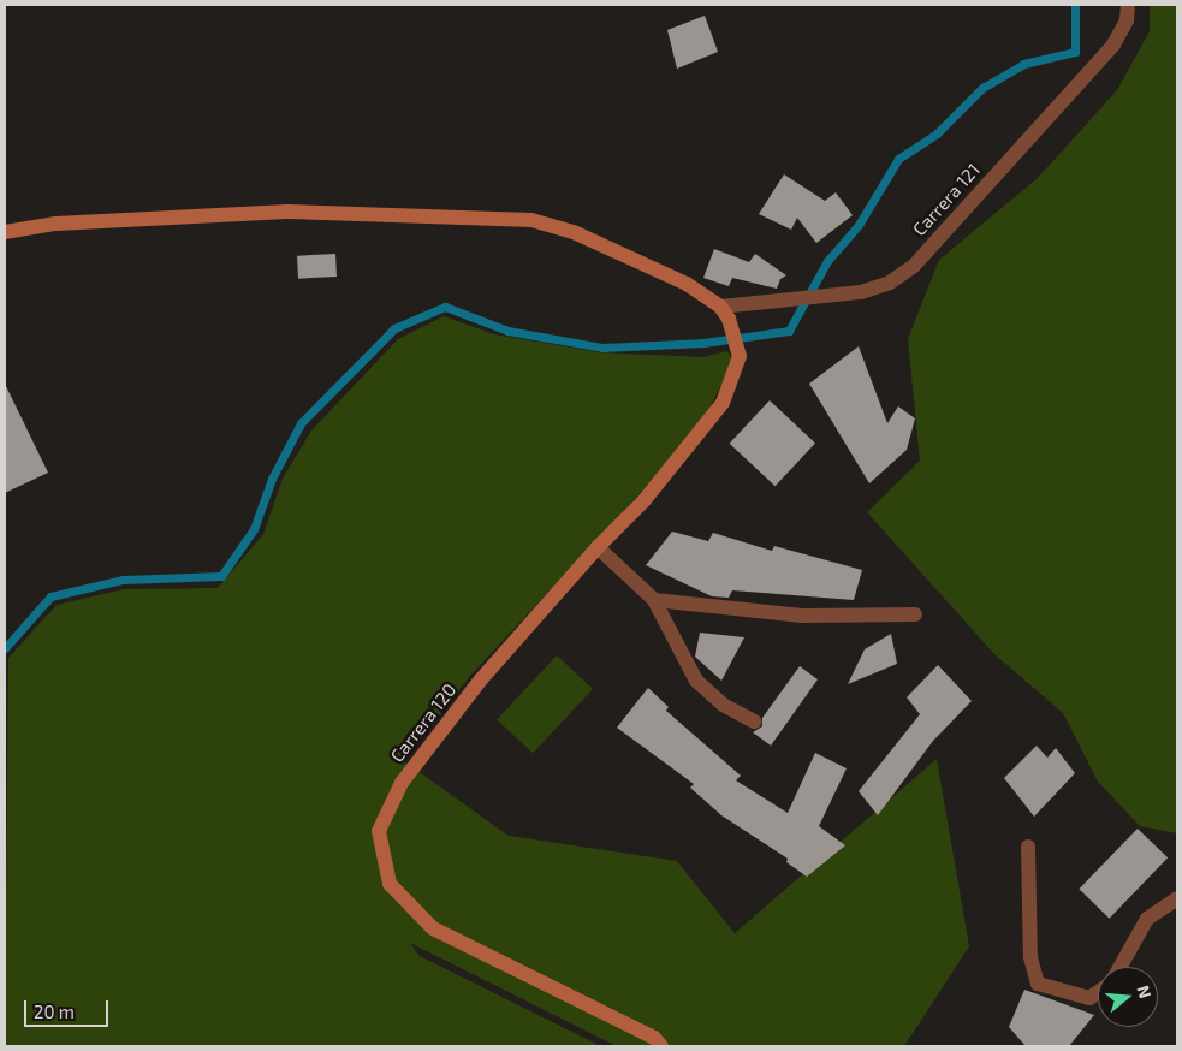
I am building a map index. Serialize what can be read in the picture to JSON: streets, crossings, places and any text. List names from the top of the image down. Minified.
{"streets":{"street":["Carrera 121","Carrera 120"]},"crossings":[["Carrera 121","Carrera 120"]],"scale_bar":"20 m","north":"right"}
